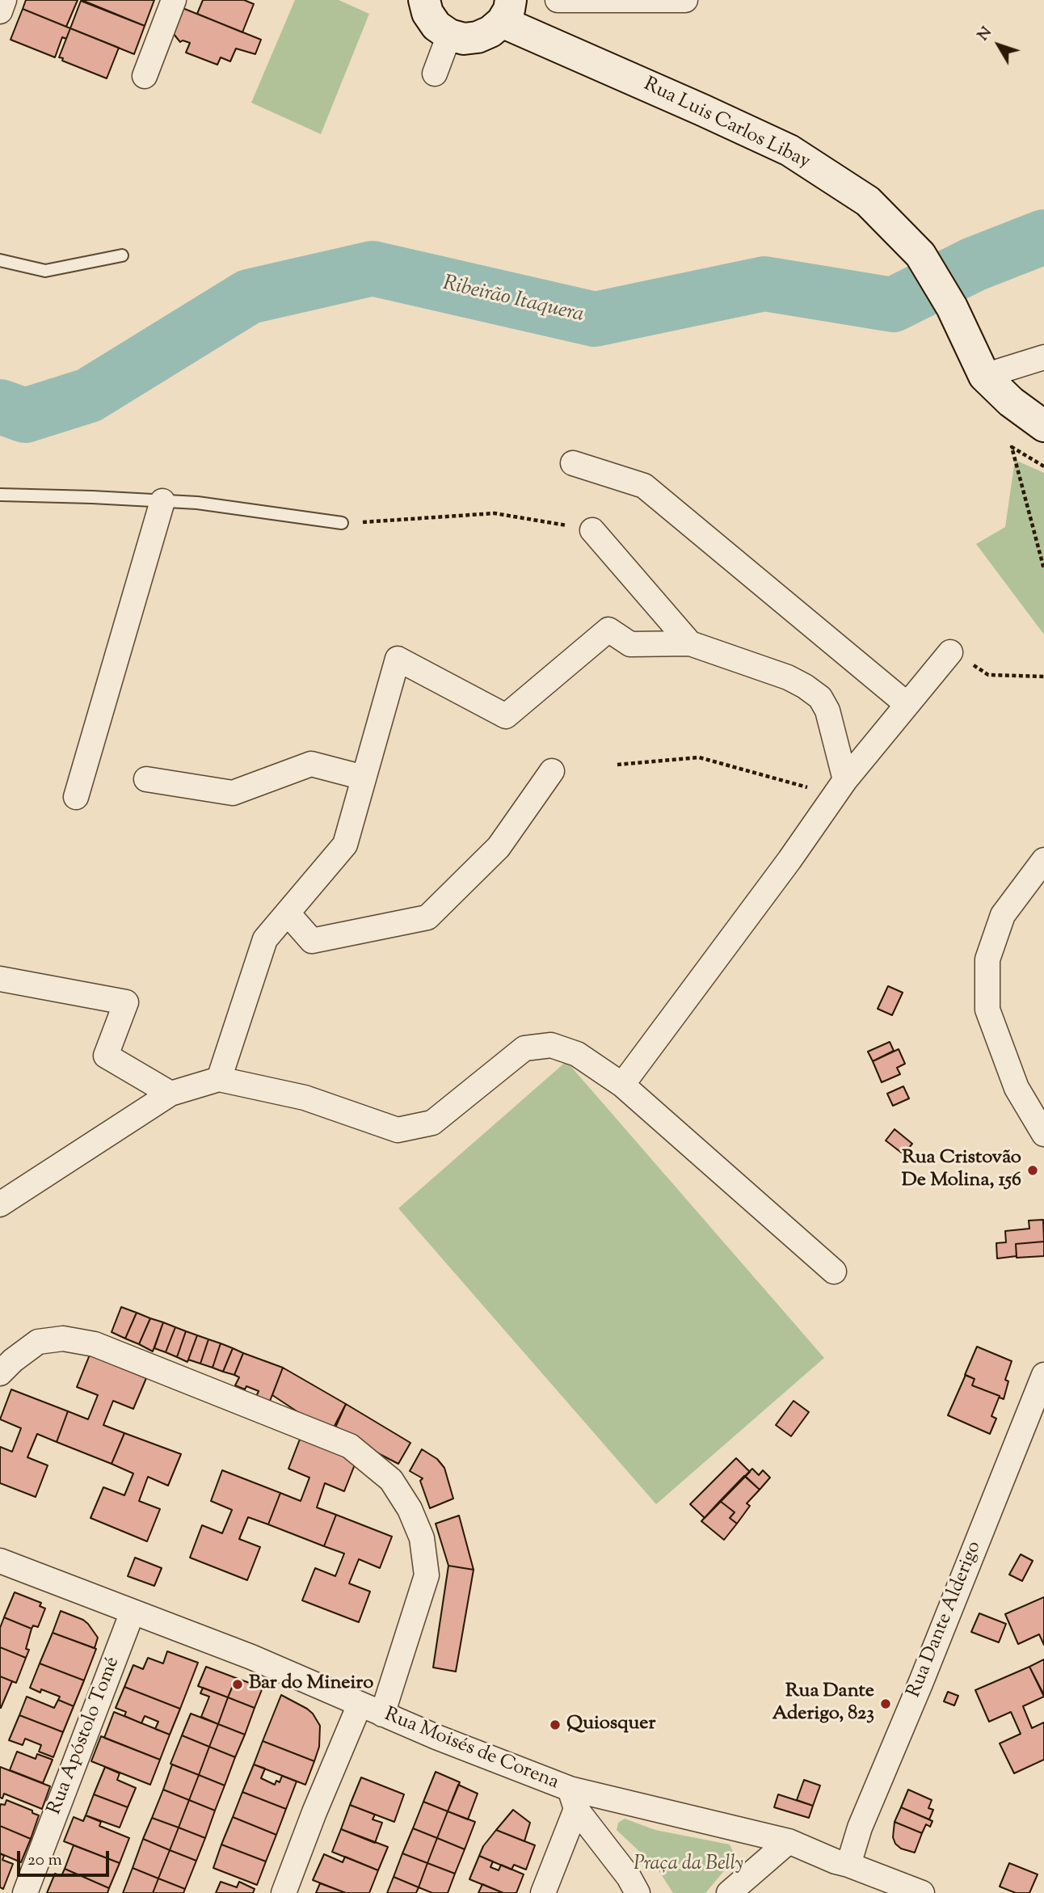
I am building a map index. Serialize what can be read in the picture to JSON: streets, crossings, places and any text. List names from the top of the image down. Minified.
{"streets":{"street":["Rua Luis Carlos Libay","Rua Dante Alderigo","Rua Apóstolo Tomé","Rua Moisés de Corena"]},"crossings":[["Rua Dante Alderigo","Rua Moisés de Corena"],["Rua Apóstolo Tomé","Rua Moisés de Corena"]],"water":["Ribeirão Itaquera"],"parks":["Praça da Belly"],"places":["Rua Cristovão De Molina, 156","Bar do Mineiro","Rua Dante Aderigo, 823","Quiosquer"],"scale_bar":"20 m","north":"top left"}
